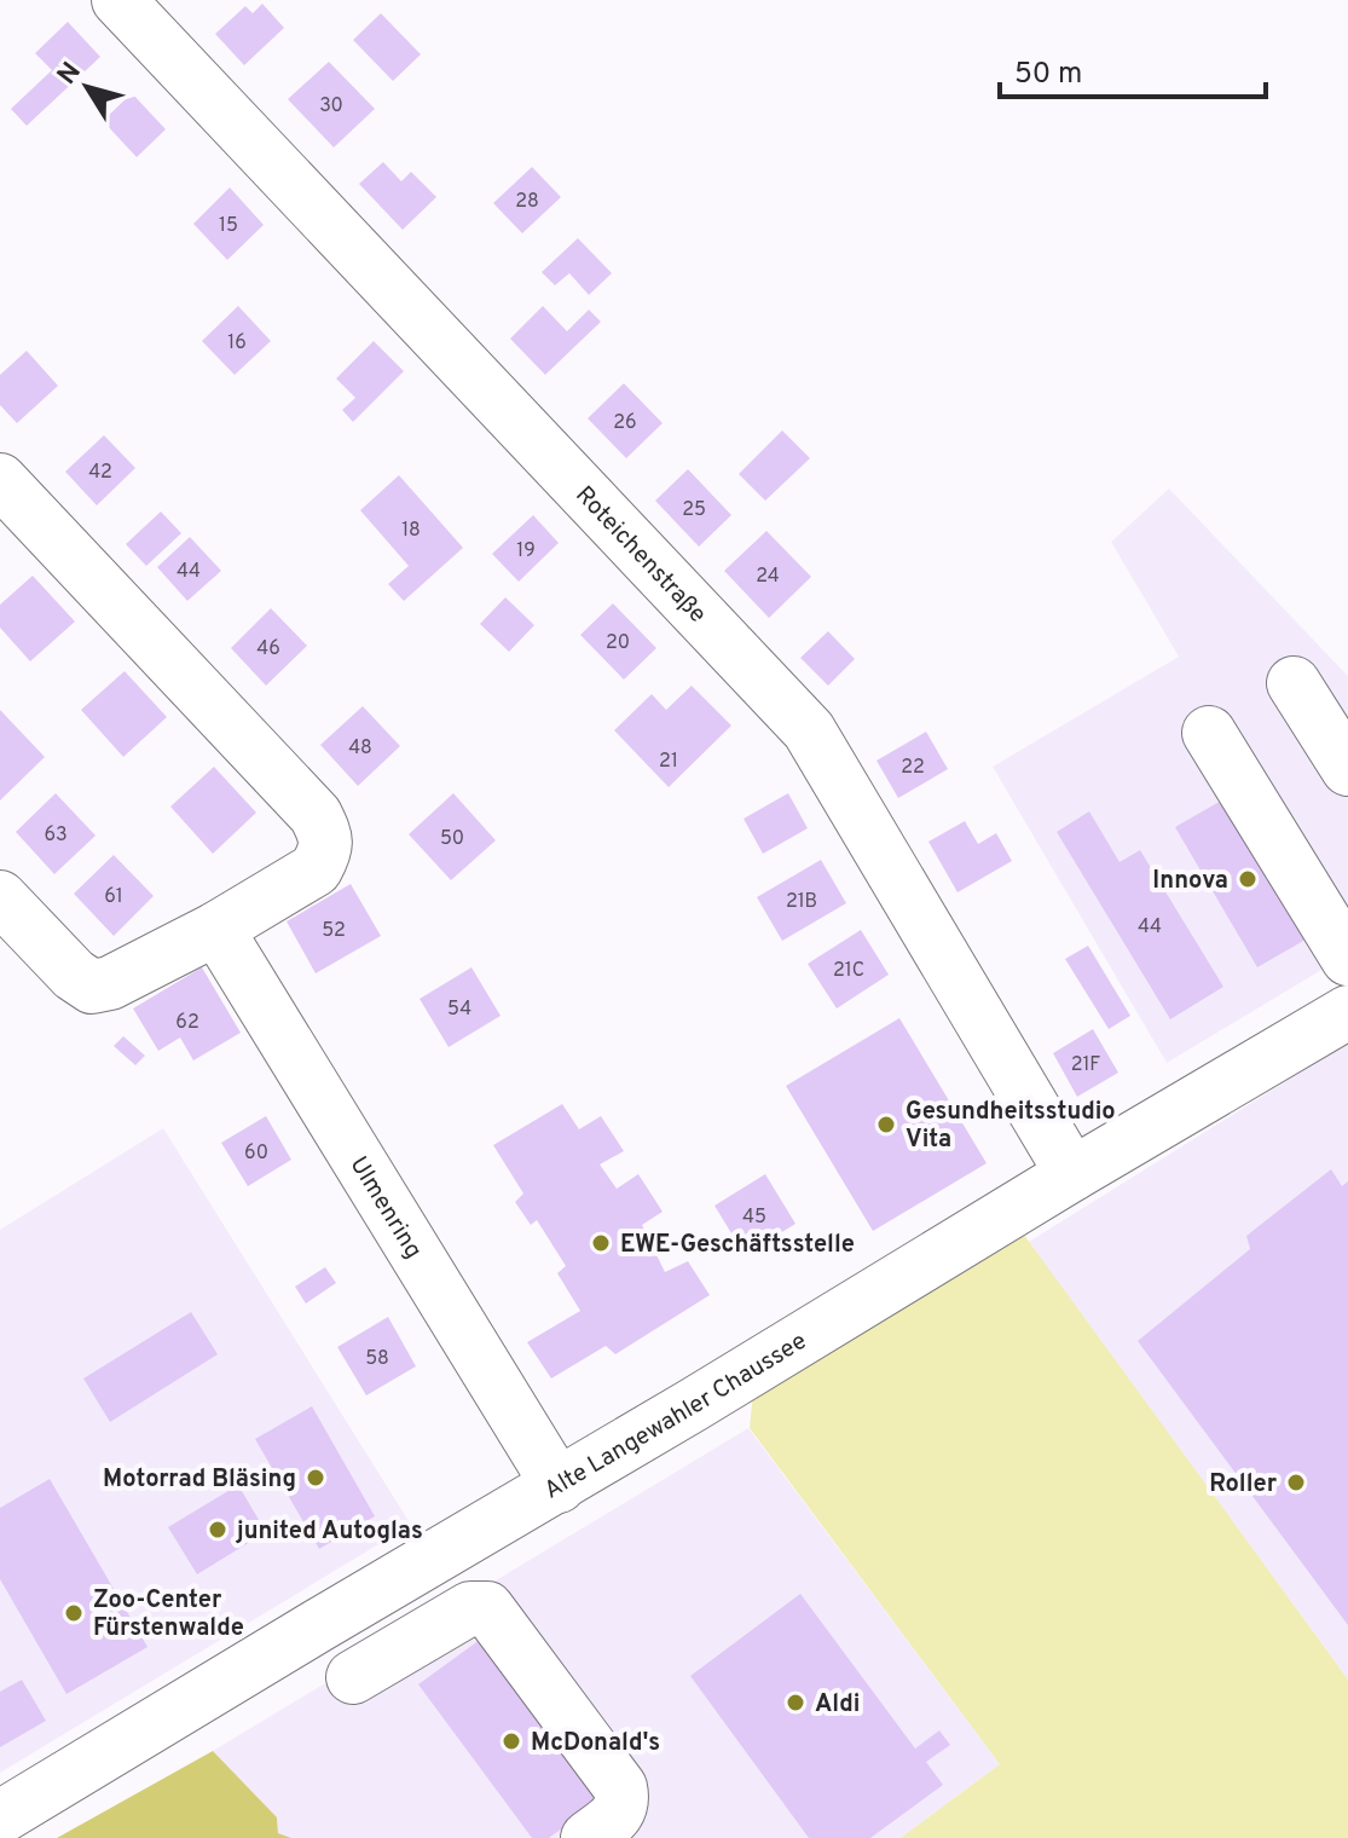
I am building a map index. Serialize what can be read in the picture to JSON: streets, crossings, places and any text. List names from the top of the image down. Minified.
{"streets":{"street":["Roteichenstraße","Ulmenring","Alte Langewahler Chaussee"]},"crossings":[["Roteichenstraße","Alte Langewahler Chaussee"],["Ulmenring","Alte Langewahler Chaussee"]],"places":["Innova","Gesundheitsstudio Vita","EWE-Geschäftsstelle","Motorrad Bläsing","Roller","junited Autoglas","Zoo-Center Fürstenwalde","Aldi","McDonald's"],"house_numbers":["30","28","15","16","26","42","25","18","19","44","24","20","46","48","21","22","63","50","61","21B","44","52","21C","54","62","21F","60","45","58"],"scale_bar":"50 m","north":"top left"}
